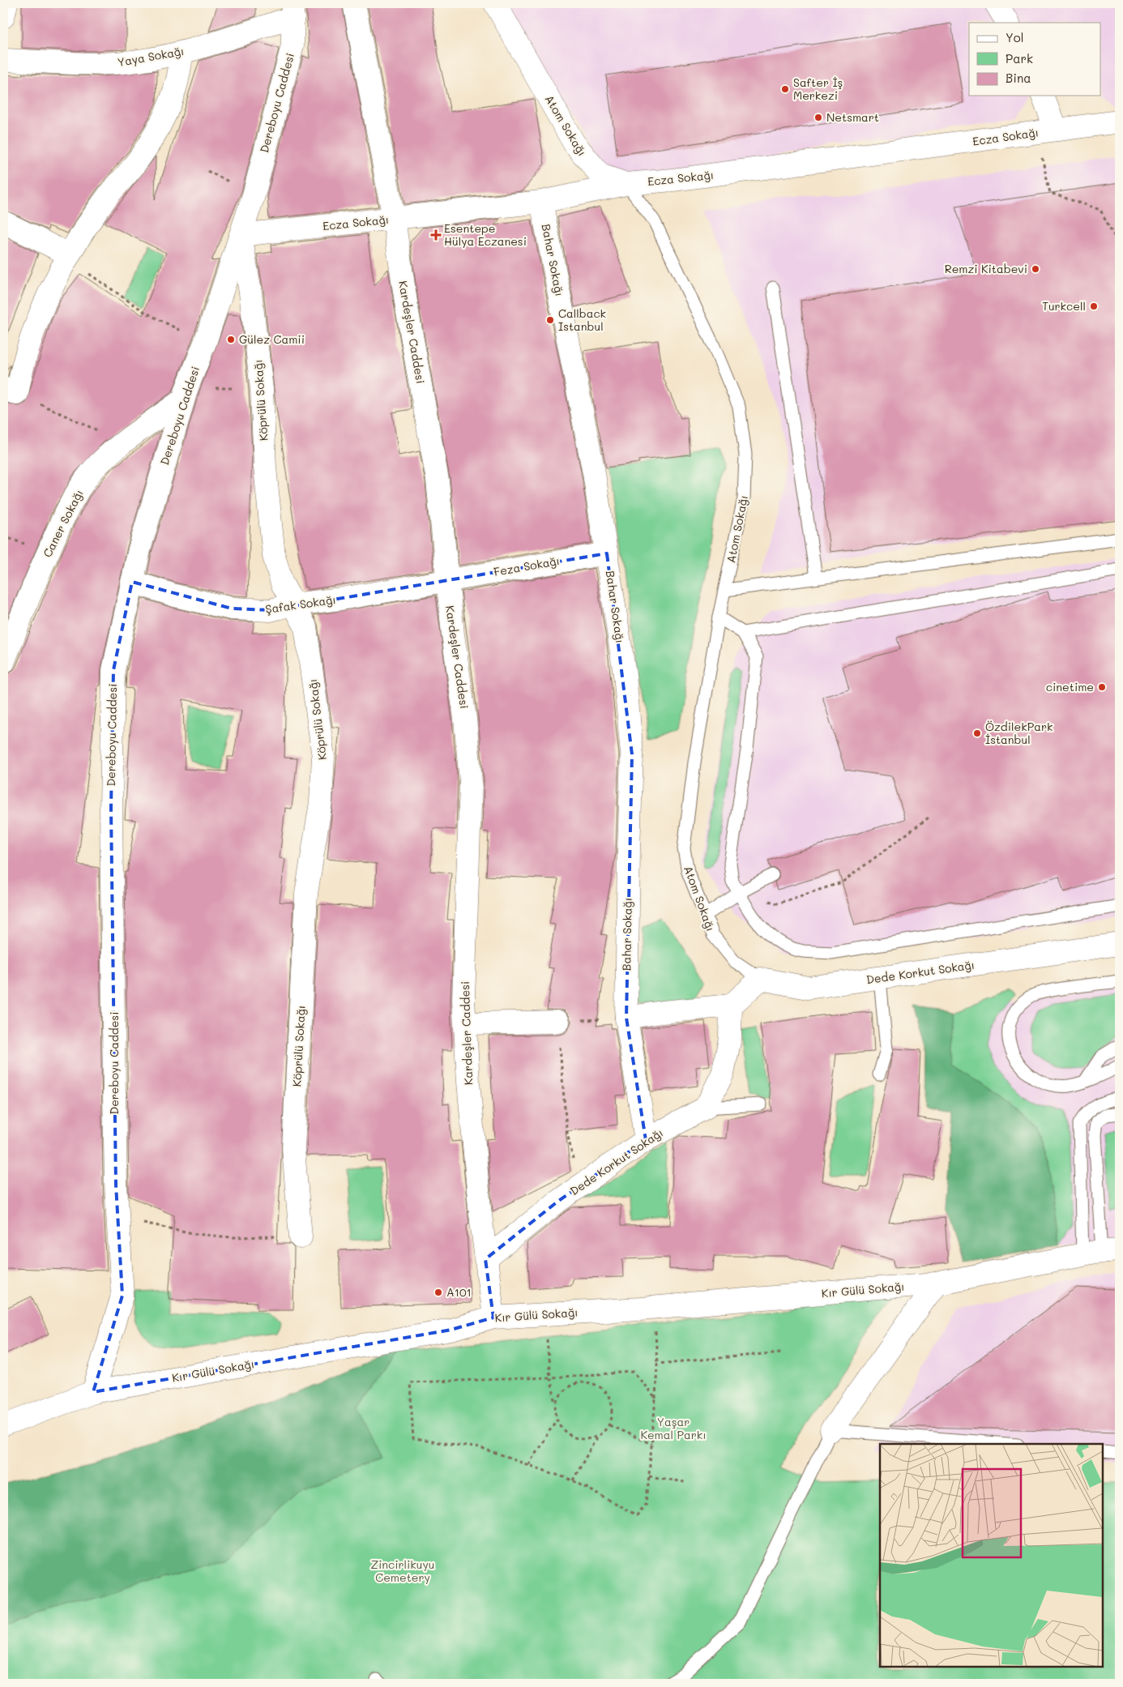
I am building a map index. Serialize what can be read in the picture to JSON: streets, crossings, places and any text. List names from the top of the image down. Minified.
{"streets":{"street":["Yaya Sokağı","Dereboyu Caddesi","Atom Sokağı","Ecza Sokağı","Bahar Sokağı","Kardeşler Caddesi","Köprülü Sokağı","Caner Sokağı","Feza Sokağı","Şafak Sokağı","Dede Korkut Sokağı","Kır Gülü Sokağı"]},"crossings":[["Yaya Sokağı","Dereboyu Caddesi"],["Dereboyu Caddesi","Ecza Sokağı"],["Dereboyu Caddesi","Köprülü Sokağı"],["Dereboyu Caddesi","Caner Sokağı"],["Dereboyu Caddesi","Şafak Sokağı"],["Dereboyu Caddesi","Kır Gülü Sokağı"],["Atom Sokağı","Ecza Sokağı"],["Atom Sokağı","Dede Korkut Sokağı"],["Ecza Sokağı","Bahar Sokağı"],["Ecza Sokağı","Kardeşler Caddesi"],["Ecza Sokağı","Köprülü Sokağı"],["Bahar Sokağı","Feza Sokağı"],["Bahar Sokağı","Dede Korkut Sokağı"],["Kardeşler Caddesi","Feza Sokağı"],["Kardeşler Caddesi","Şafak Sokağı"],["Kardeşler Caddesi","Dede Korkut Sokağı"],["Kardeşler Caddesi","Kır Gülü Sokağı"],["Köprülü Sokağı","Şafak Sokağı"],["Feza Sokağı","Şafak Sokağı"]],"parks":["Yaşar Kemal Parkı","Zincirlikuyu Cemetery"],"places":{"other":["Safter İş Merkezi","Netsmart","Remzi Kitabevi","Turkcell","Callback Istanbul","Gülez Camii","cinetime","ÖzdilekPark İstanbul","A101"],"health":["Esentepe Hülya Eczanesi"]},"legend":["Yol","Park","Bina"]}
